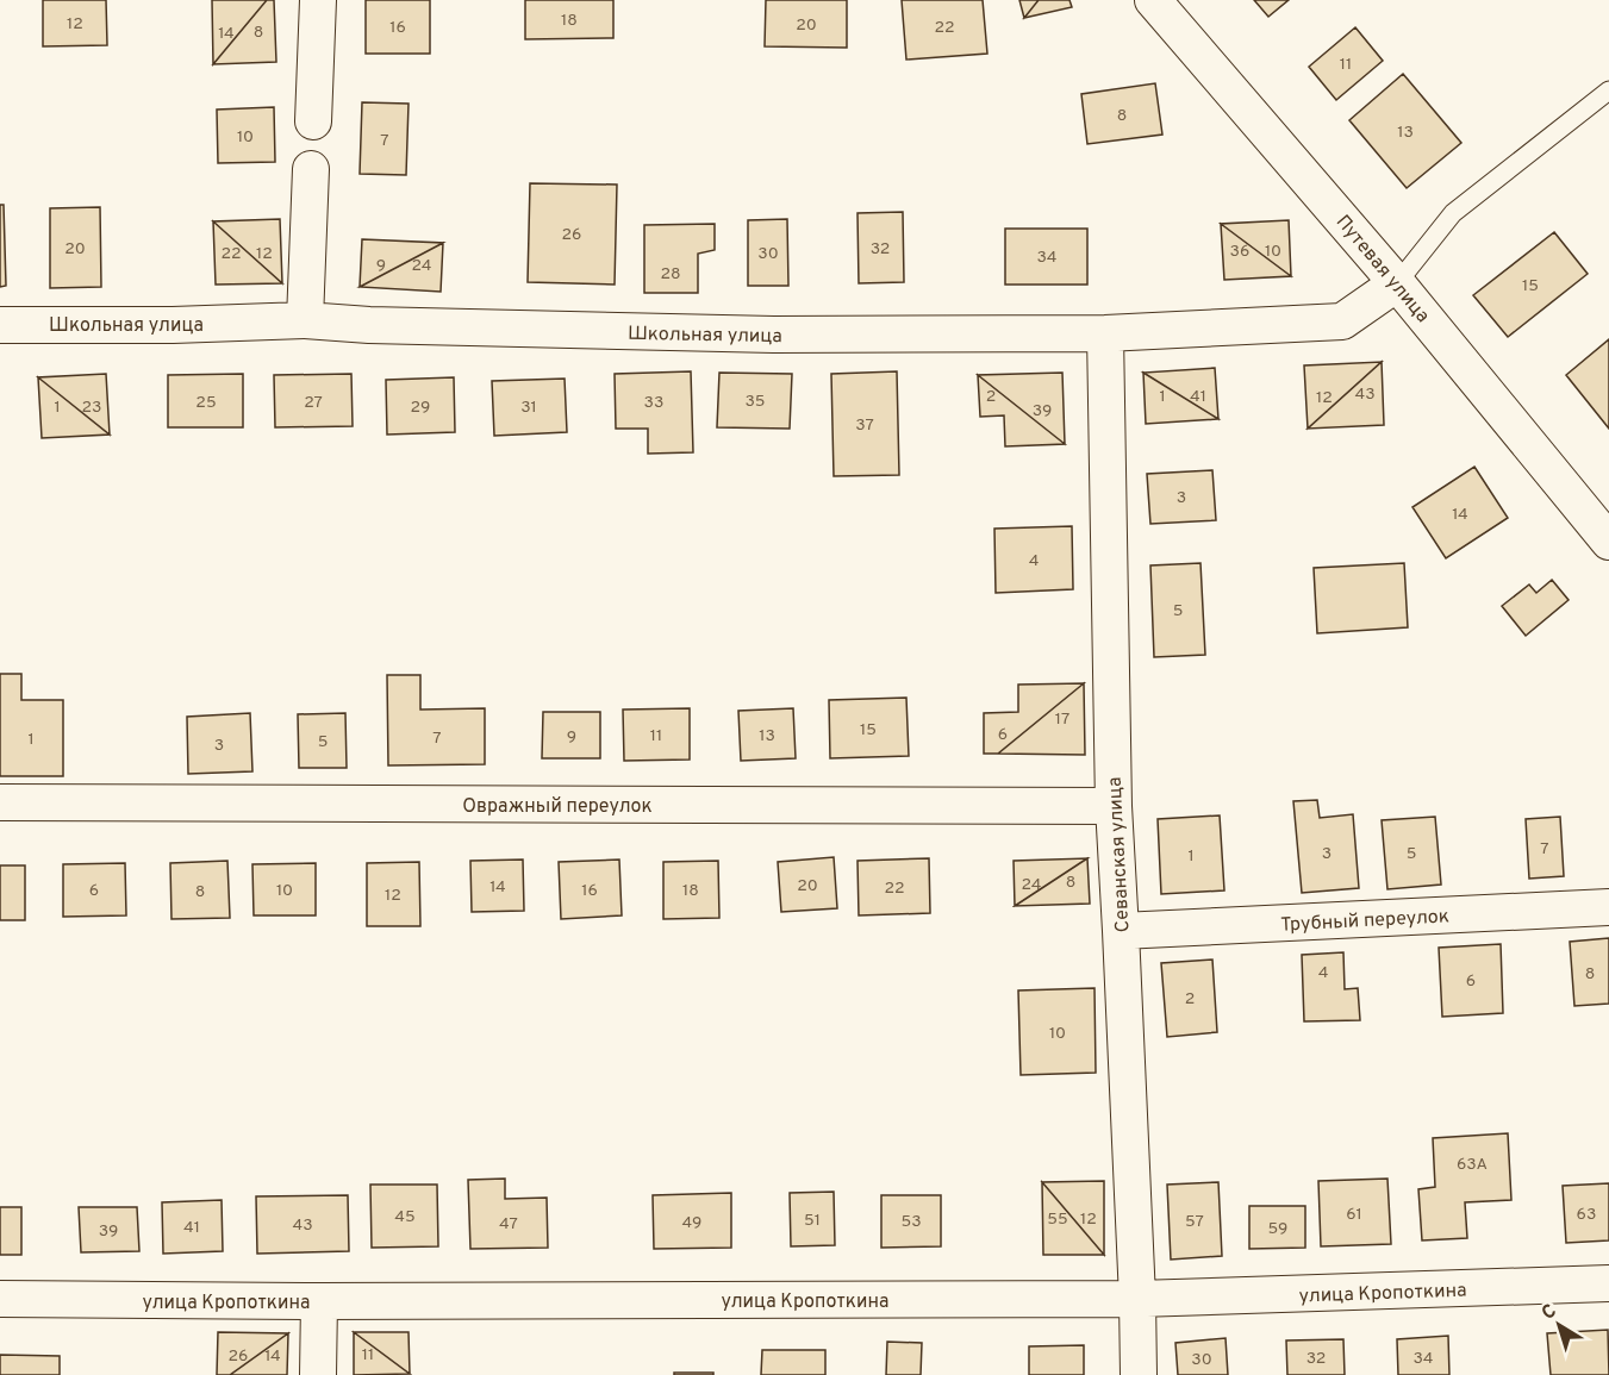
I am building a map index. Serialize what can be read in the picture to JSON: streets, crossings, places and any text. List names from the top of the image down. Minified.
{"streets":{"street":["Путевая улица","Школьная улица","Овражный переулок","Севанская улица","Трубный переулок","улица Кропоткина"]},"crossings":[["Путевая улица","Школьная улица"],["Школьная улица","Севанская улица"],["Овражный переулок","Севанская улица"],["Севанская улица","Трубный переулок"],["Севанская улица","улица Кропоткина"]],"house_numbers":["18","12","20","16","22","8","14","11","8","13","10","7","26","20","32","36","10","22","12","30","34","9","24","28","15","43","2","1","41","12","35","25","27","33","1","23","29","31","39","37","3","14","4","5","17","15","6","11","13","9","7","1","5","3","7","3","5","1","8","24","20","14","22","6","10","16","18","8","12","4","8","6","2","10","63А","61","63","45","55","12","51","53","57","49","47","43","41","59","39","11","26","14","32","34","30"],"north":"top left"}
